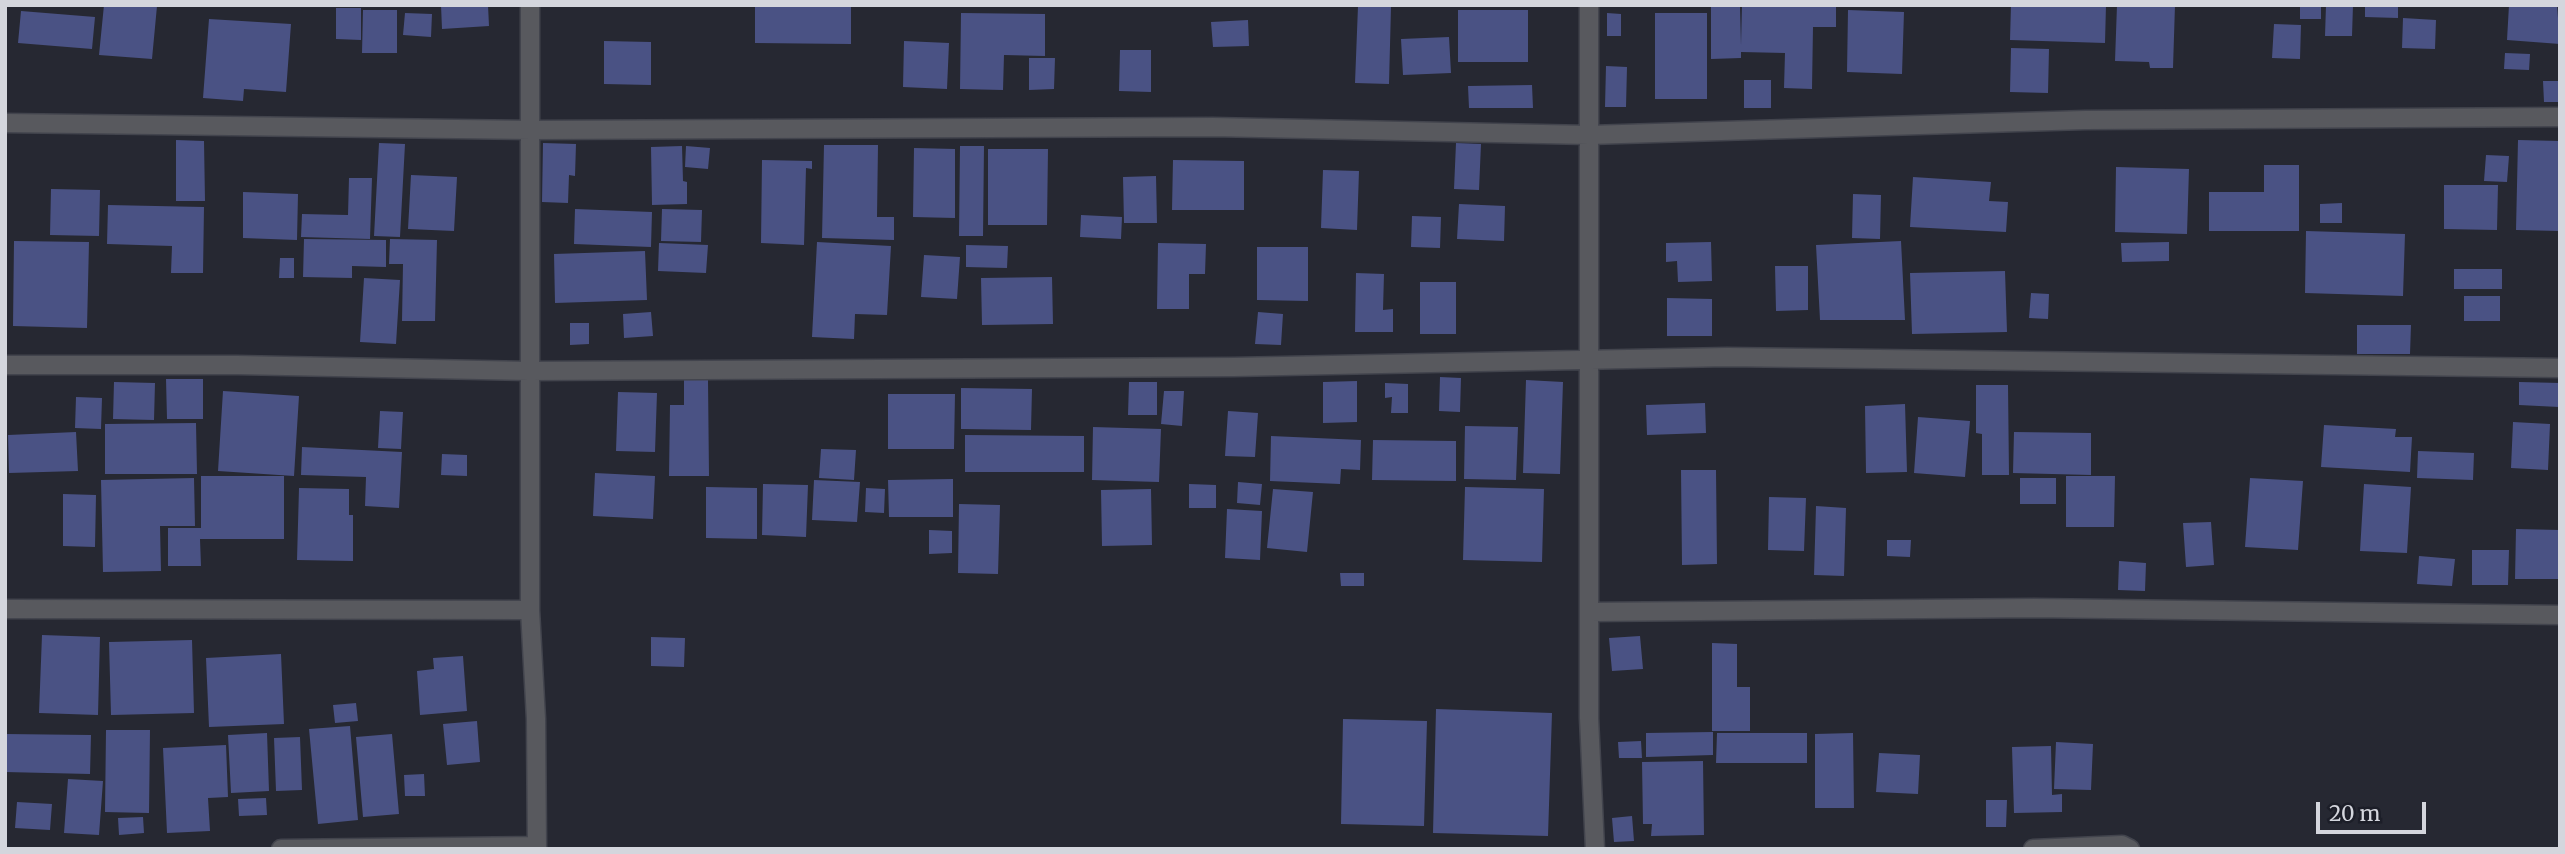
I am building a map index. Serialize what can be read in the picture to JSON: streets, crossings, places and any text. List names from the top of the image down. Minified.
{"scale_bar":"20 m"}
